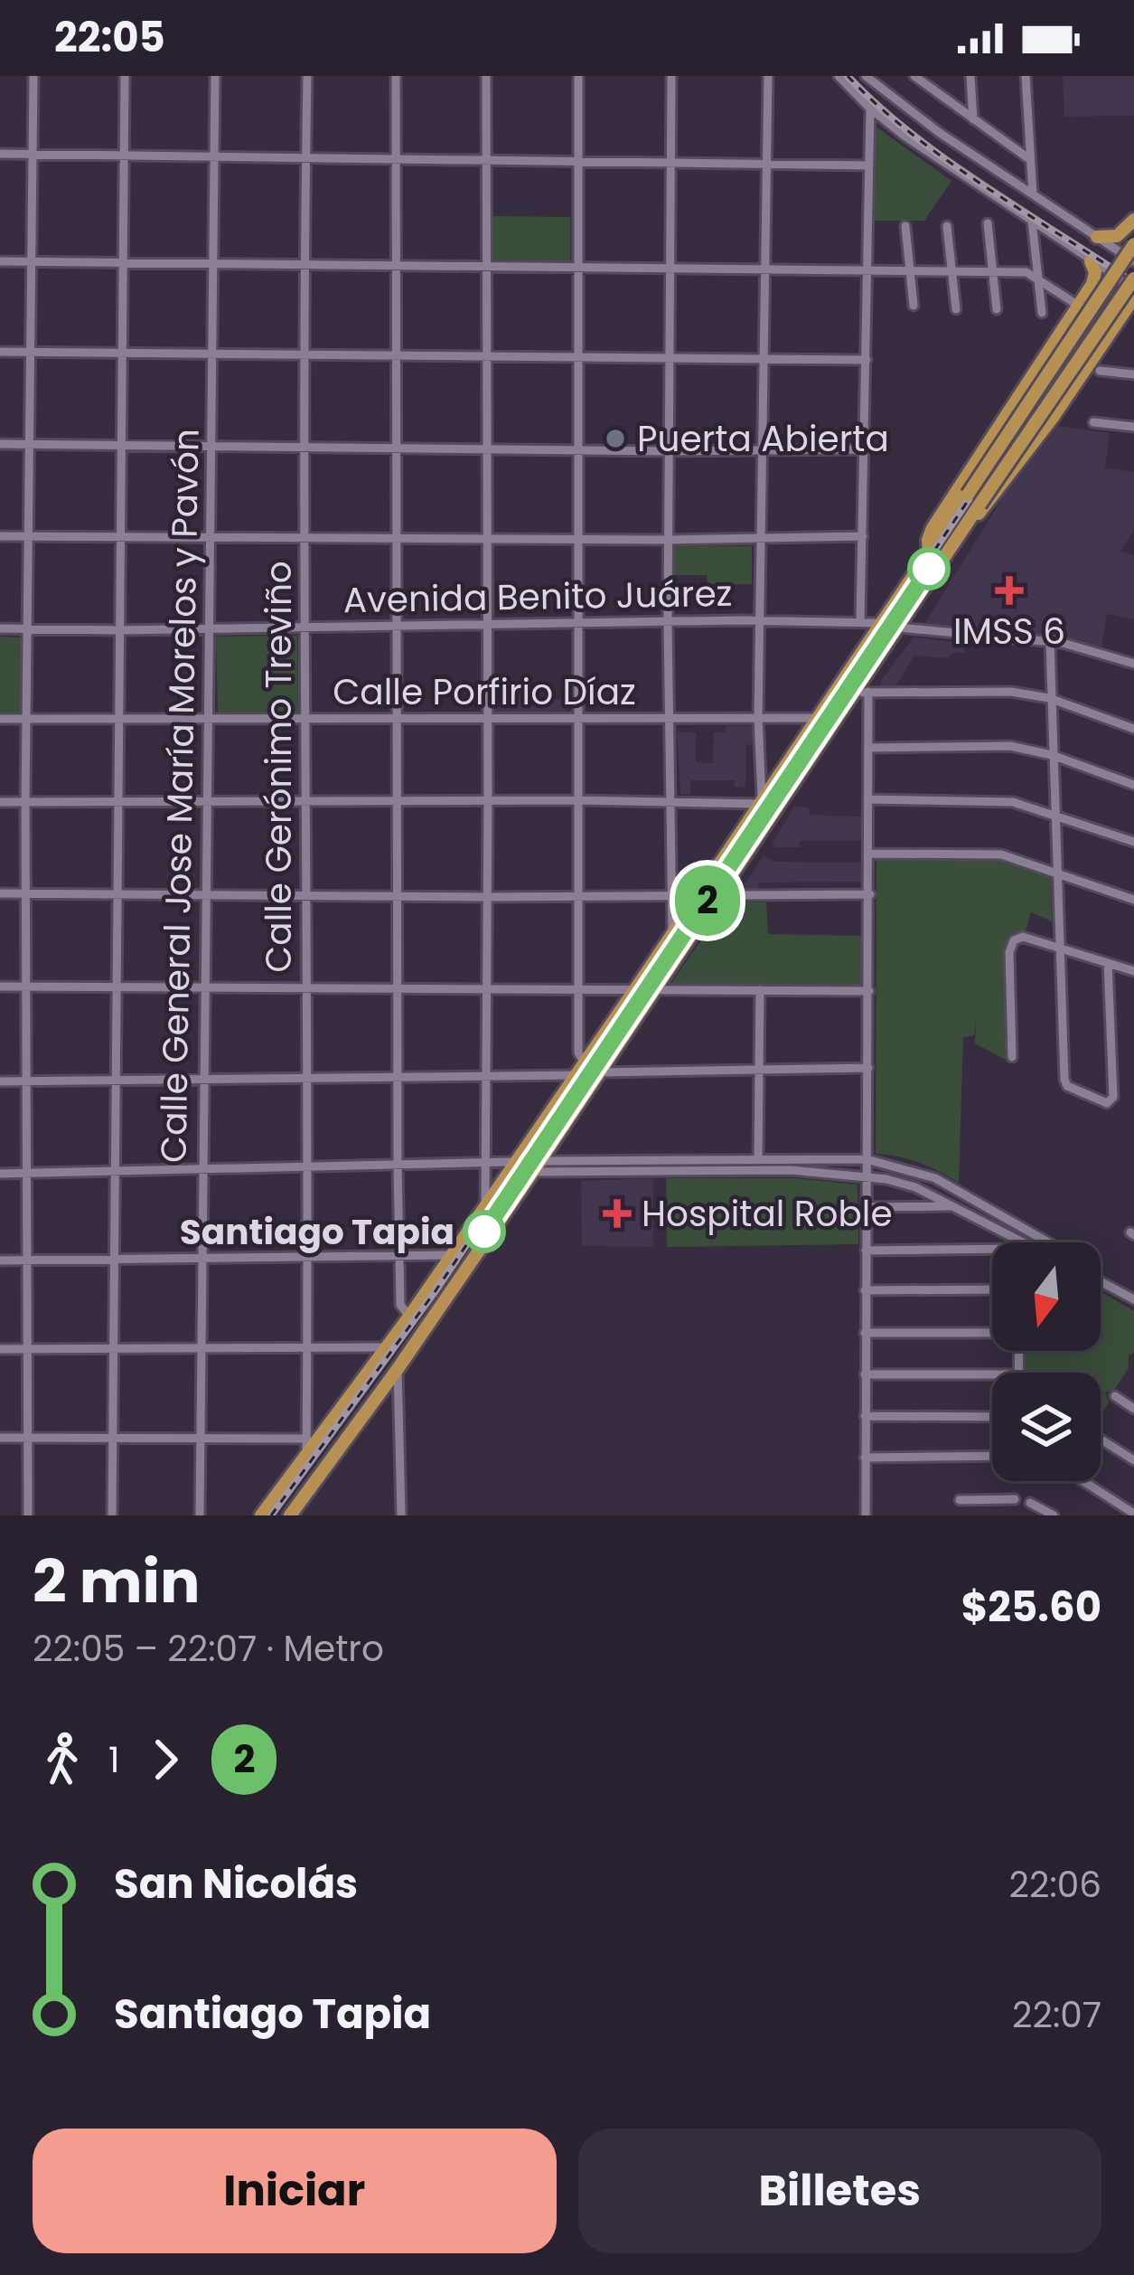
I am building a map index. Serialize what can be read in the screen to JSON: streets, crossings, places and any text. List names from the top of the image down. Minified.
{"streets":{"street":["Avenida Benito Juárez","Calle Porfirio Díaz","Calle Gerónimo Treviño","Calle General Jose María Morelos y Pavón"]},"crossings":[["Avenida Benito Juárez","Calle Gerónimo Treviño"],["Avenida Benito Juárez","Calle General Jose María Morelos y Pavón"],["Calle Porfirio Díaz","Calle Gerónimo Treviño"],["Calle Porfirio Díaz","Calle General Jose María Morelos y Pavón"]],"places":{"other":["Puerta Abierta","Santiago Tapia"],"health":["IMSS 6","Hospital Roble"]},"lines":["metro line 2"],"north":"bottom","page":{"status":"22:05","on_map":"2","heading":["2 min","22:05 – 22:07 · Metro","$25.60"],"legs":["1","2"],"list":[{"name":"San Nicolás","value":"22:06"},{"name":"Santiago Tapia","value":"22:07"}],"buttons":["Iniciar","Billetes"]}}
